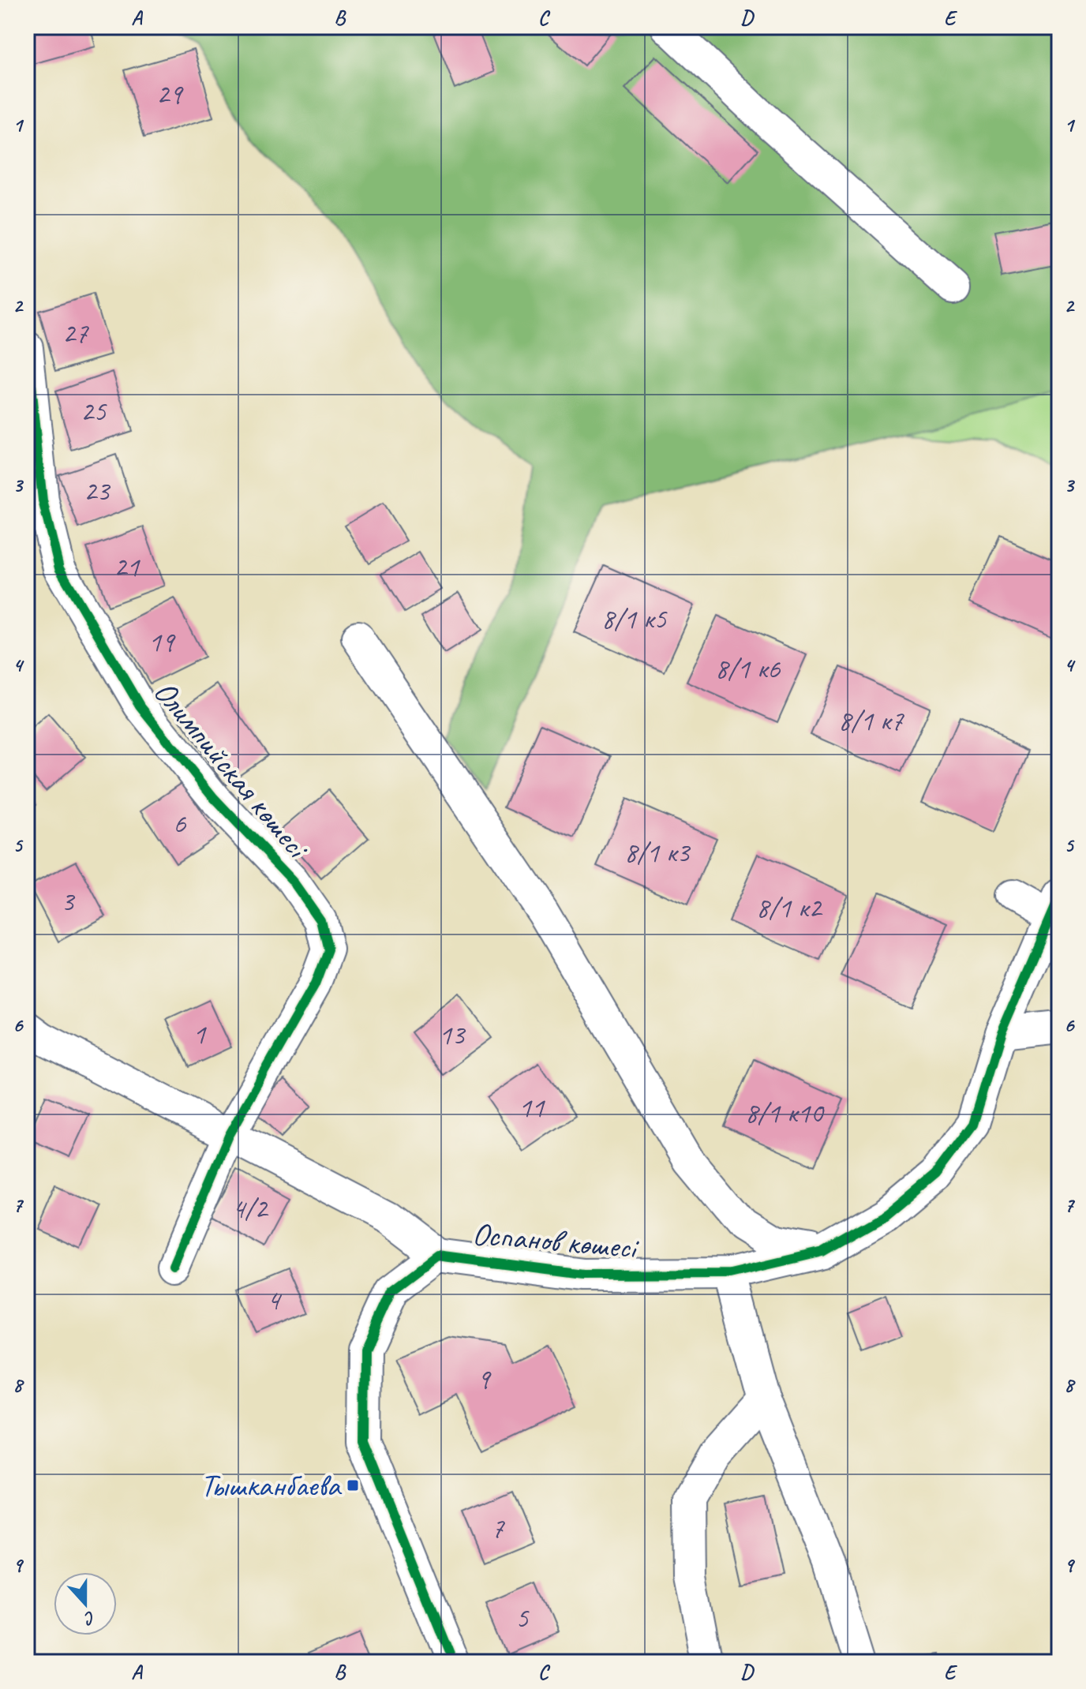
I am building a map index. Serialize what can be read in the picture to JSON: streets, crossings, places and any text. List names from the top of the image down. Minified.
{"streets":{"street":["Олимпийская көшесі","Оспанов көшесі"]},"places":{"transit":["Тышканбаева"]},"house_numbers":["29","27","25","23","21","8/1 к5","19","8/1 к6","8/1 к7","6","8/1 к3","3","8/1 к2","1","13","11","8/1 к10","4/2","4","9","7","5"],"north":"bottom","grid":{"columns":["A","B","C","D","E"],"rows":["1","2","3","4","5","6","7","8","9"]}}
